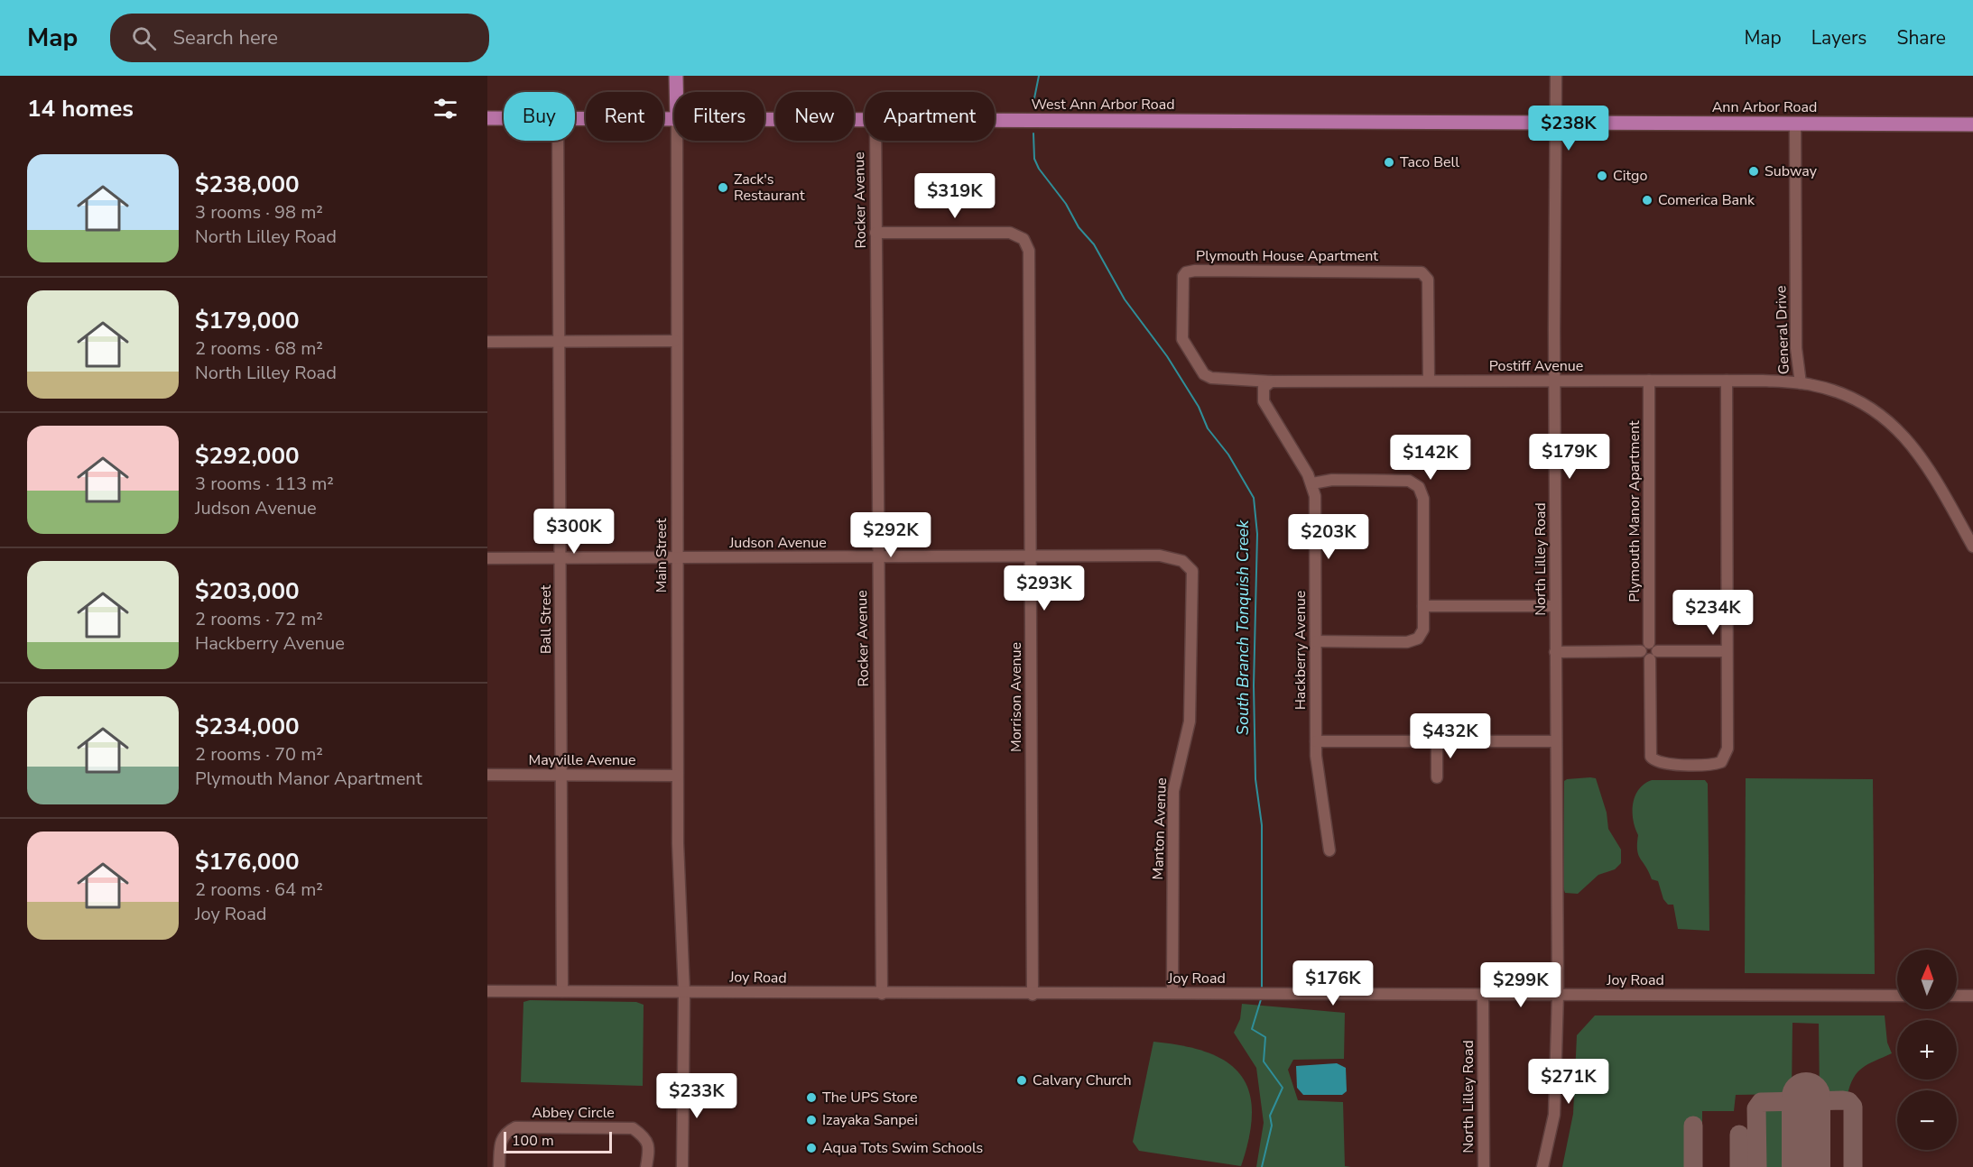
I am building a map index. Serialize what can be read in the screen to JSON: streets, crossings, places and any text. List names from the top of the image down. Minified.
{"streets":{"main road":["West Ann Arbor Road","Ann Arbor Road"],"street":["Rocker Avenue","Plymouth House Apartment","General Drive","Postiff Avenue","Plymouth Manor Apartment","Judson Avenue","Main Street","North Lilley Road","Ball Street","Hackberry Avenue","Morrison Avenue","Mayville Avenue","Manton Avenue","Joy Road","Abbey Circle"]},"crossings":[["West Ann Arbor Road","Ann Arbor Road"],["West Ann Arbor Road","North Lilley Road"],["Ann Arbor Road","General Drive"],["Ann Arbor Road","North Lilley Road"],["Rocker Avenue","Judson Avenue"],["Rocker Avenue","Morrison Avenue"],["Rocker Avenue","Joy Road"],["Plymouth House Apartment","Postiff Avenue"],["Plymouth House Apartment","Hackberry Avenue"],["General Drive","Postiff Avenue"],["Postiff Avenue","Plymouth Manor Apartment"],["Postiff Avenue","North Lilley Road"],["Postiff Avenue","Hackberry Avenue"],["Judson Avenue","Main Street"],["Judson Avenue","Ball Street"],["Judson Avenue","Morrison Avenue"],["Judson Avenue","Manton Avenue"],["Main Street","Mayville Avenue"],["Main Street","Joy Road"],["North Lilley Road","Joy Road"],["Ball Street","Mayville Avenue"],["Ball Street","Joy Road"],["Morrison Avenue","Joy Road"],["Manton Avenue","Joy Road"]],"water":["South Branch Tonquish Creek"],"places":["Taco Bell","Subway","Citgo","Zack's Restaurant","Comerica Bank","Calvary Church","The UPS Store","Izayaka Sanpei","Aqua Tots Swim Schools"],"scale_bar":"100 m","north":"top","page":{"header":"Map","search":"Search here","nav":["Map","Layers","Share"],"heading":"14 homes","chip":["Buy","Rent","Filters","New","Apartment"],"price":["$238K","$319K","$179K","$142K","$300K","$292K","$203K","$293K","$234K","$432K","$176K","$299K","$271K","$233K"],"list":[{"name":"$238,000","note":"3 rooms · 98 m² · North Lilley Road"},{"name":"$179,000","note":"2 rooms · 68 m² · North Lilley Road"},{"name":"$292,000","note":"3 rooms · 113 m² · Judson Avenue"},{"name":"$203,000","note":"2 rooms · 72 m² · Hackberry Avenue"},{"name":"$234,000","note":"2 rooms · 70 m² · Plymouth Manor Apartment"},{"name":"$176,000","note":"2 rooms · 64 m² · Joy Road"}],"map_buttons":["+","−"],"scale":"100 m"}}
